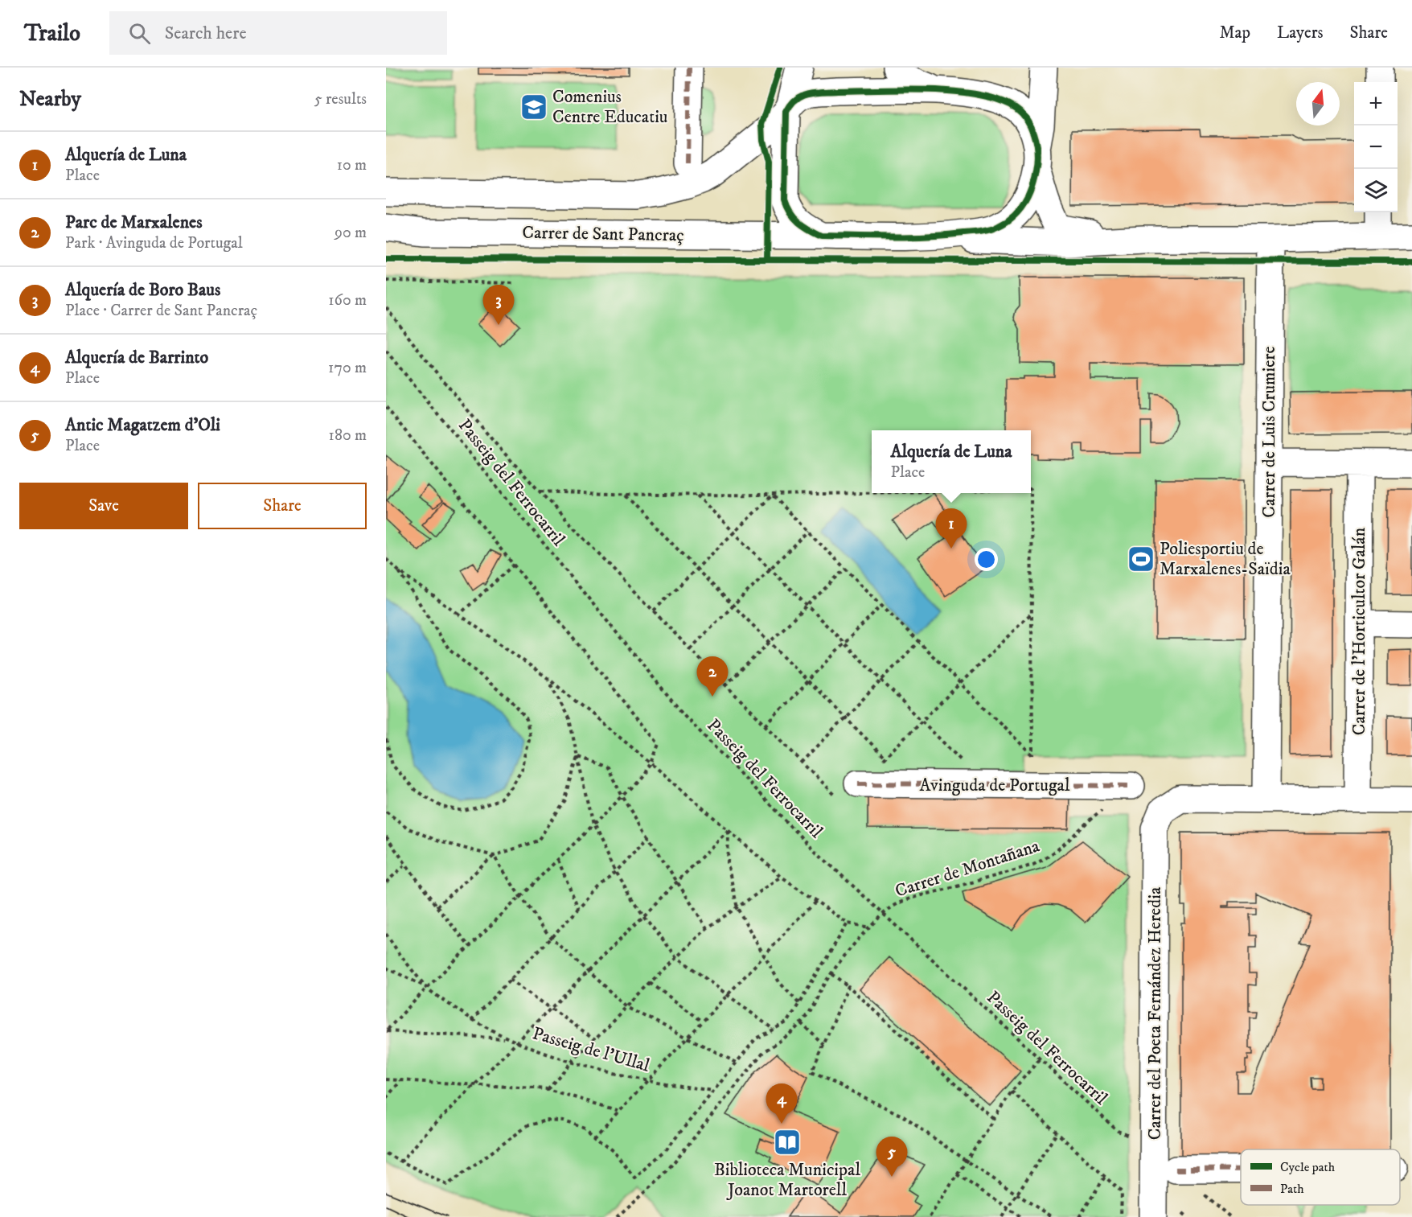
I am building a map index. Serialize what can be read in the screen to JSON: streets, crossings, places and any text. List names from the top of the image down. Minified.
{"streets":{"street":["Carrer de Sant Pancraç","Carrer de Luis Crumiere","Carrer de l'Horticultor Galán","Avinguda de Portugal","Carrer del Poeta Fernández Heredia"],"path":["Passeig del Ferrocarril","Carrer de Montañana","Passeig de l'Ullal"]},"crossings":[["Carrer de Luis Crumiere","Carrer del Poeta Fernández Heredia"],["Passeig del Ferrocarril","Carrer de Montañana"]],"places":{"school or university":["Comenius Centre Educatiu"],"sports":["Poliesportiu de Marxalenes-Saïdia"],"library":["Biblioteca Municipal Joanot Martorell"]},"legend":["Cycle path","Path"],"north":"top","page":{"header":"Trailo","search":"Search here","nav":["Map","Layers","Share"],"heading":["Nearby","5 results"],"map_buttons":["+","−"],"list":[{"mark":"1","name":"Alquería de Luna","note":"Place","value":"10 m"},{"mark":"2","name":"Parc de Marxalenes","note":"Park · Avinguda de Portugal","value":"90 m"},{"mark":"3","name":"Alquería de Boro Baus","note":"Place · Carrer de Sant Pancraç","value":"160 m"},{"mark":"4","name":"Alquería de Barrinto","note":"Place","value":"170 m"},{"mark":"5","name":"Antic Magatzem d'Oli","note":"Place","value":"180 m"}],"pins":["3","1","2","4","5"],"popup":["Alquería de Luna","Place"],"buttons":["Save","Share"]}}
